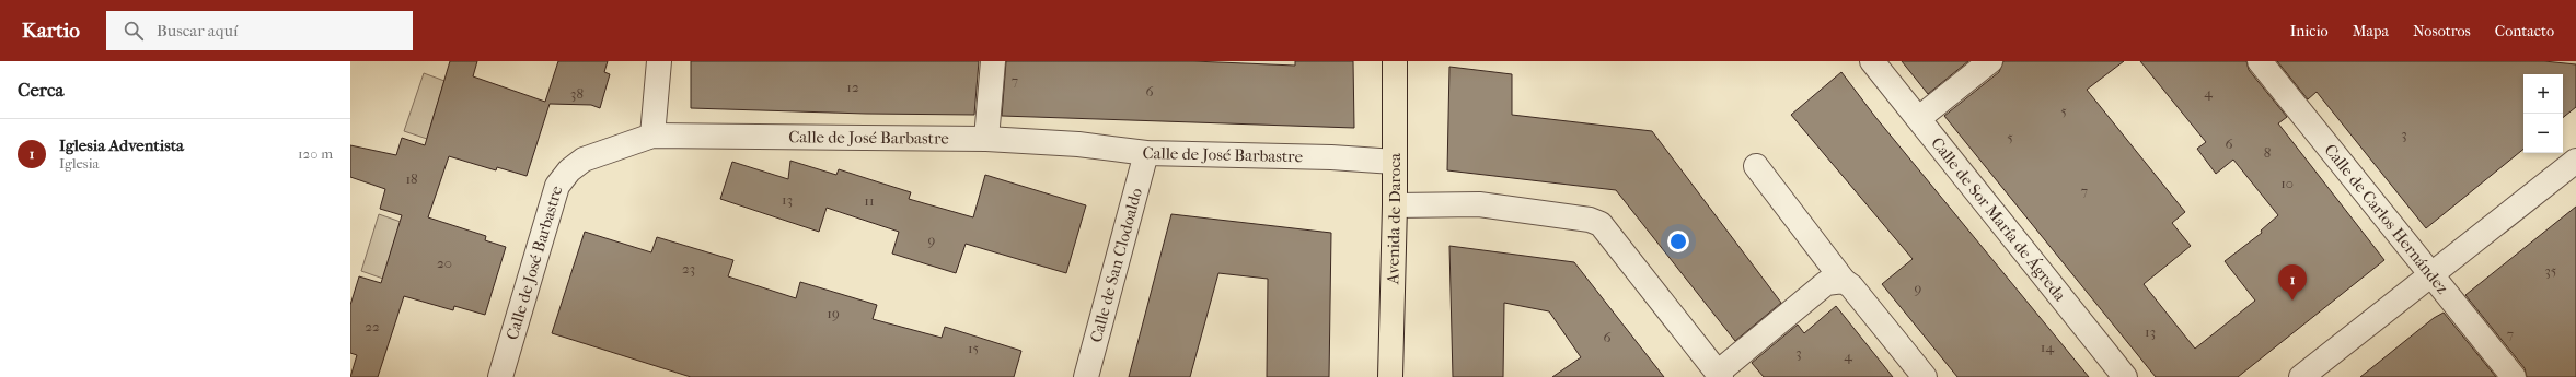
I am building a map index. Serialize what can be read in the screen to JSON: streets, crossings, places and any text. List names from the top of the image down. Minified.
{"streets":{"main road":["Avenida de Daroca"],"street":["Calle de José Barbastre","Calle de Sor María de Ágreda","Calle de Carlos Hernández","Calle de San Clodoaldo"]},"crossings":[["Calle de José Barbastre","Avenida de Daroca"],["Calle de José Barbastre","Calle de San Clodoaldo"]],"house_numbers":["7","12","6","4","38","5","3","5","6","8","18","10","7","13","11","9","20","23","35","9","19","22","13","7","6","14","15","3","4"],"page":{"header":"Kartio","search":"Buscar aquí","nav":["Inicio","Mapa","Nosotros","Contacto"],"heading":"Cerca","map_buttons":["+","−"],"list":[{"mark":"1","name":"Iglesia Adventista","note":"Iglesia","value":"120 m"}],"pins":"1"}}
